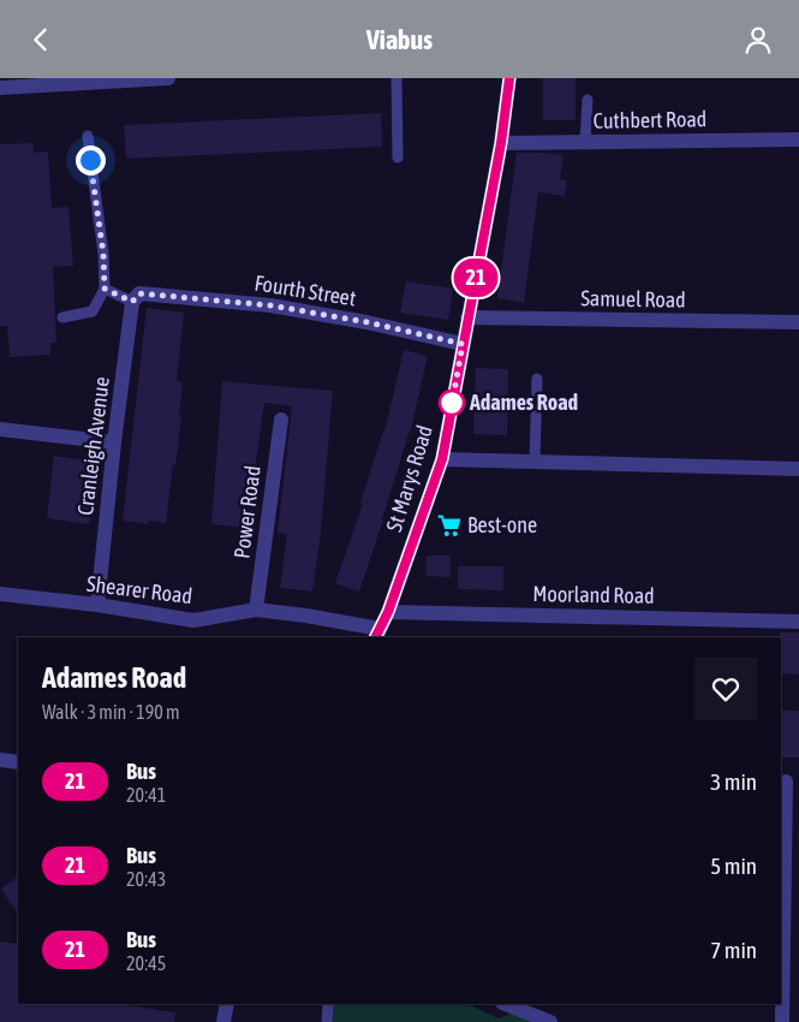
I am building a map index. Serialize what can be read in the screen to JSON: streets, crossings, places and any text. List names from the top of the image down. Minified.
{"streets":{"street":["Cuthbert Road","Fourth Street","Samuel Road","Cranleigh Avenue","St Marys Road","Power Road","Shearer Road","Moorland Road"]},"crossings":[["Cuthbert Road","St Marys Road"],["Fourth Street","Cranleigh Avenue"],["Fourth Street","St Marys Road"],["Samuel Road","St Marys Road"],["Cranleigh Avenue","Shearer Road"],["St Marys Road","Shearer Road"],["St Marys Road","Moorland Road"],["Power Road","Shearer Road"]],"places":{"other":["Adames Road"],"supermarket":["Best-one"]},"lines":["bus line 21"],"page":{"header":"Viabus","on_map":"21","heading":["Adames Road","Walk · 3 min · 190 m"],"list":[{"mark":"21","name":"Bus","note":"20:41","value":"3 min"},{"mark":"21","name":"Bus","note":"20:43","value":"5 min"},{"mark":"21","name":"Bus","note":"20:45","value":"7 min"}]}}
